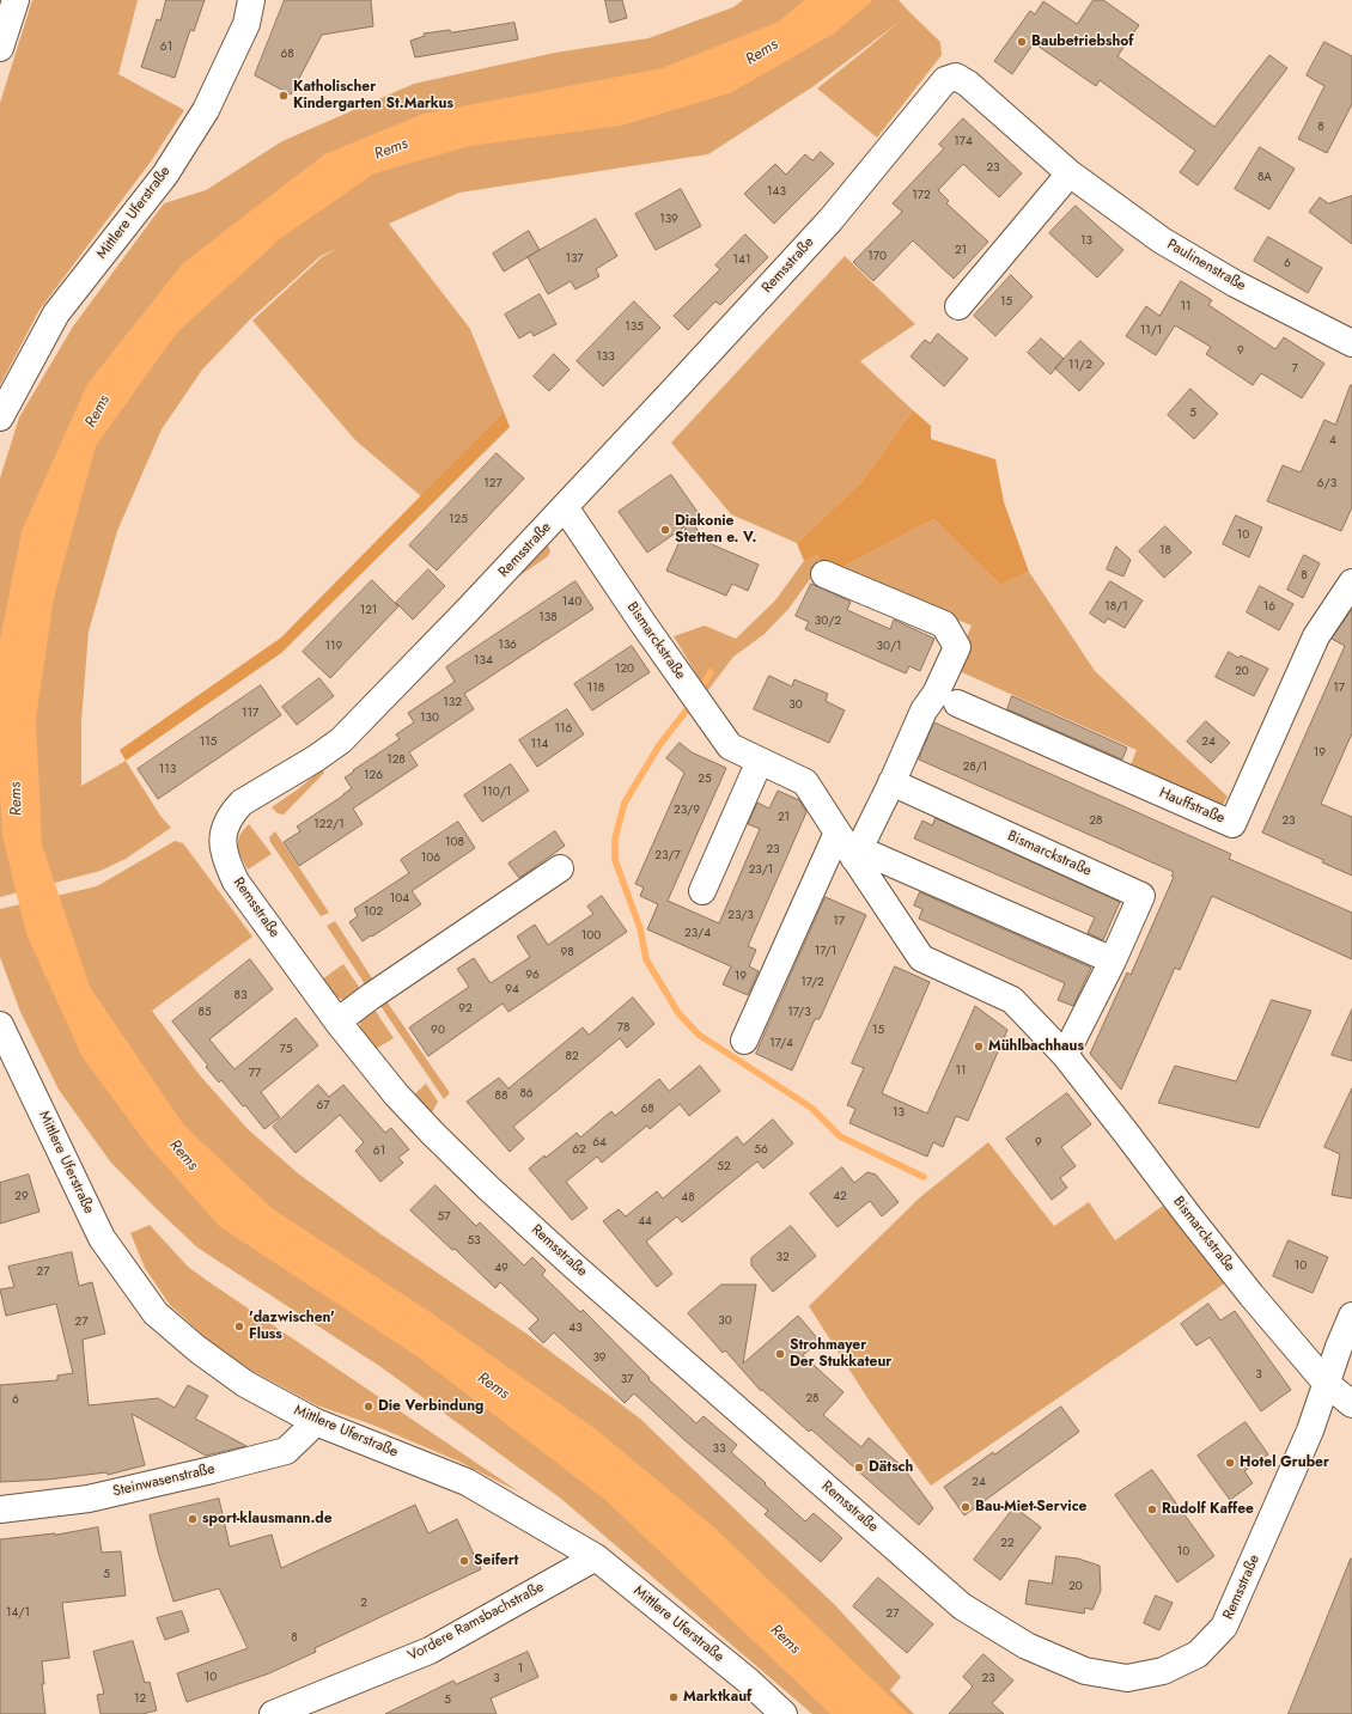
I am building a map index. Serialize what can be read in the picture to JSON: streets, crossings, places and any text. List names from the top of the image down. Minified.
{"streets":{"street":["Mittlere Uferstraße","Remsstraße","Paulinenstraße","Bismarckstraße","Hauffstraße","Steinwasenstraße","Vordere Ramsbachstraße"]},"crossings":[["Mittlere Uferstraße","Steinwasenstraße"],["Mittlere Uferstraße","Vordere Ramsbachstraße"],["Remsstraße","Paulinenstraße"],["Remsstraße","Bismarckstraße"]],"water":["Rems"],"places":["Baubetriebshof","Katholischer Kindergarten St.Markus","Diakonie Stetten e. V.","Mühlbachhaus","'dazwischen' Fluss","Strohmayer Der Stukkateur","Die Verbindung","Hotel Gruber","Dätsch","Bau-Miet-Service","Rudolf Kaffee","sport-klausmann.de","Seifert","Marktkauf"],"house_numbers":["61","68","8","174","23","8A","143","172","139","13","21","170","137","141","6","15","11","135","11/1","9","133","11/2","7","5","4","127","6/3","125","10","18","8","140","18/1","16","121","138","30/2","136","119","30/1","134","120","20","118","17","132","30","117","130","116","115","24","114","19","128","28/1","113","126","25","110/1","23/9","21","28","23","122/1","108","23","23/7","106","23/1","104","102","23/3","17","23/4","100","17/1","98","96","19","17/2","94","83","92","85","17/3","78","90","15","17/4","75","82","11","77","86","88","67","68","13","64","9","62","56","61","52","29","42","48","57","44","53","32","10","49","27","30","27","43","39","3","37","28","6","33","24","22","10","5","20","2","14/1","27","8","1","10","3","23","12","5"]}
